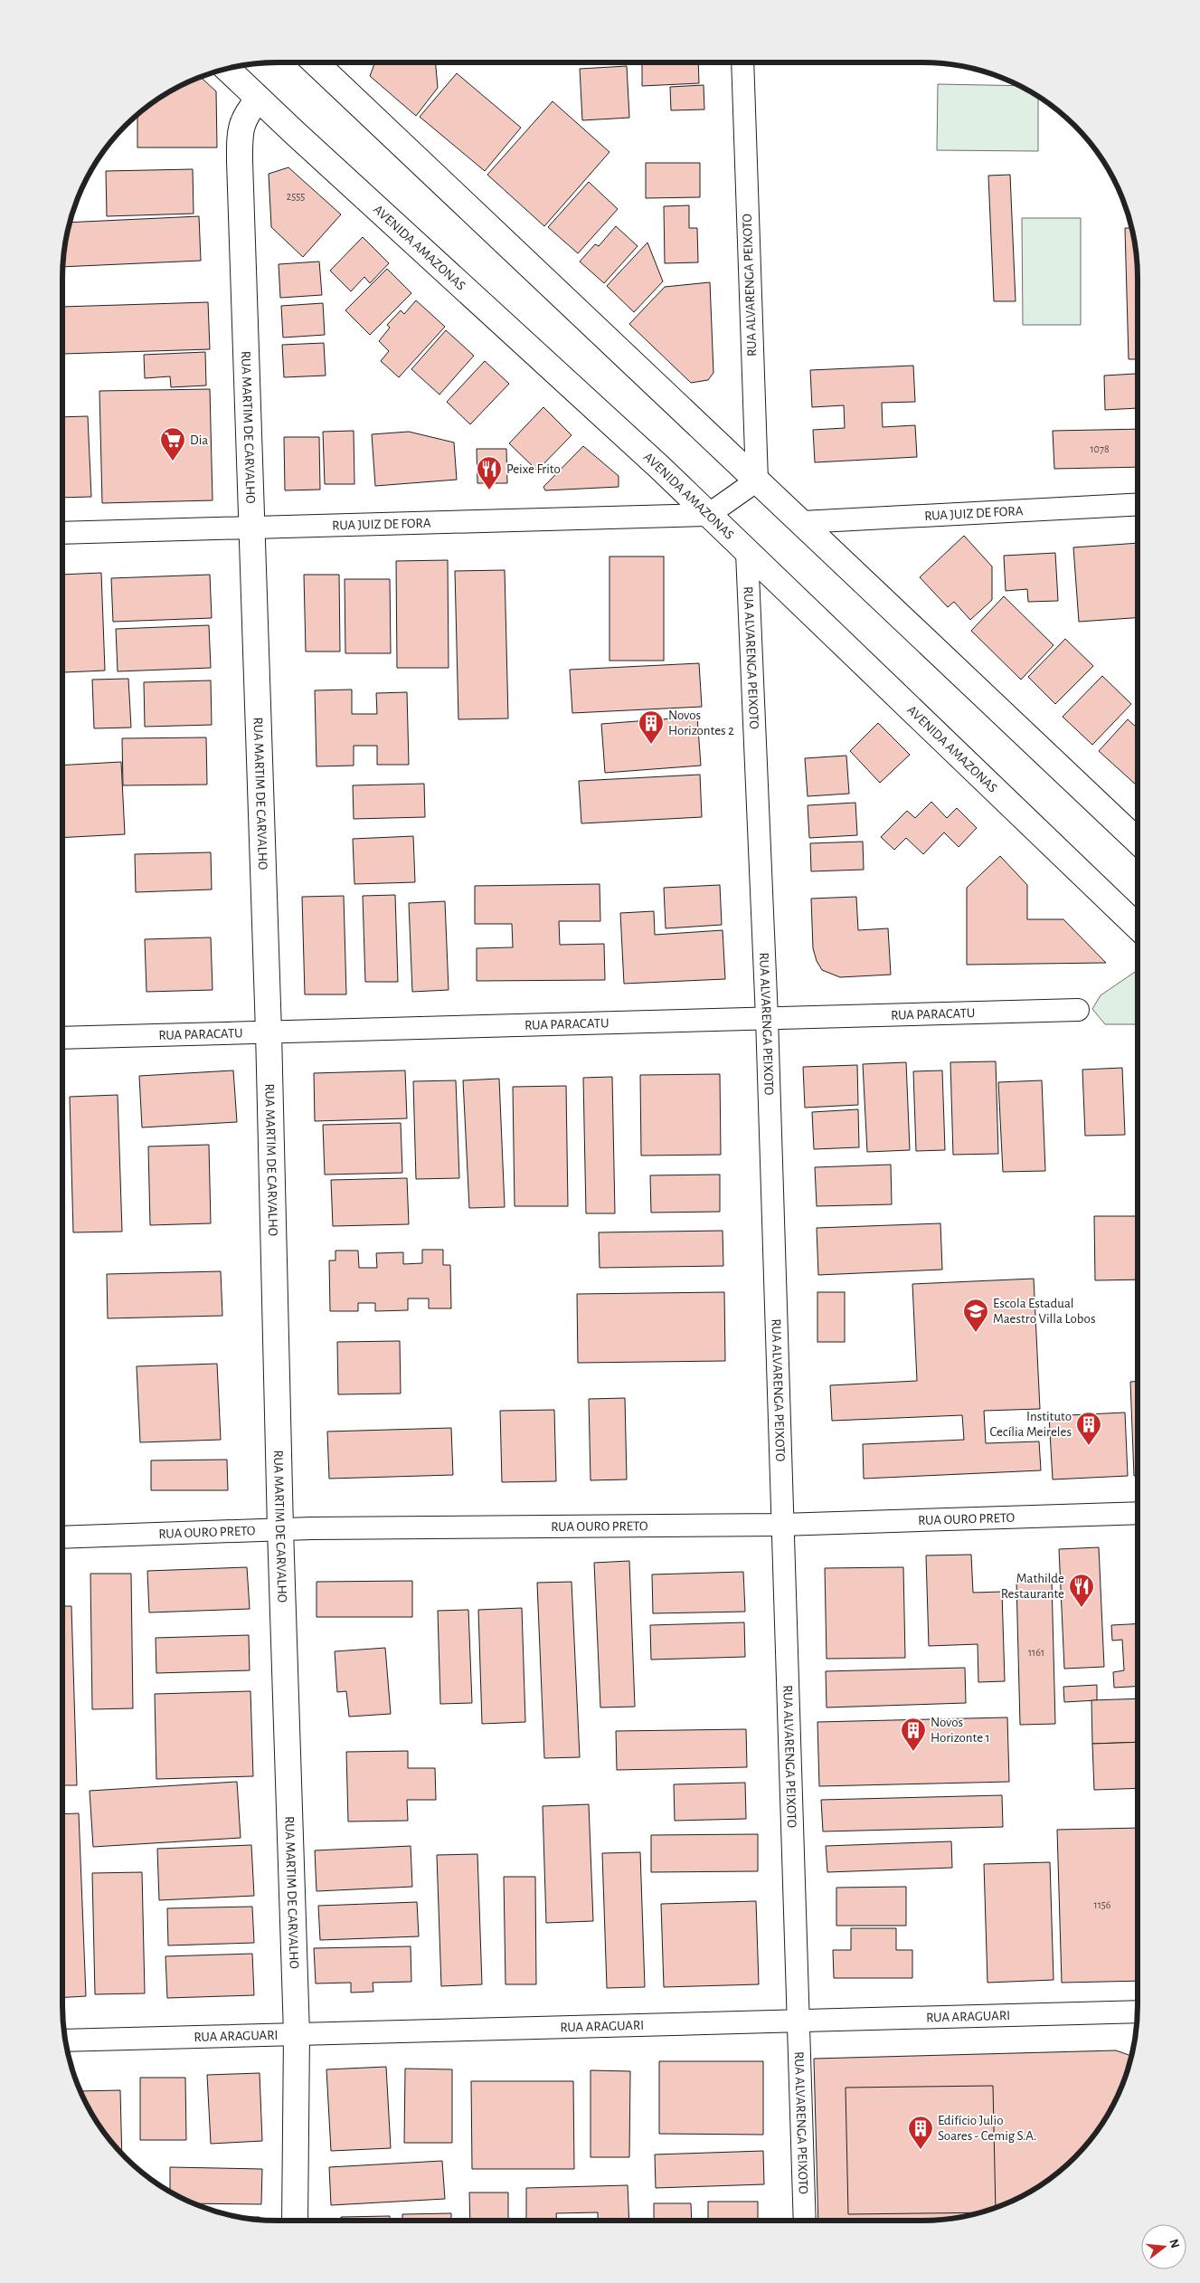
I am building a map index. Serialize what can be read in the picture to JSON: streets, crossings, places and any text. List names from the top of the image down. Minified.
{"streets":{"main road":["AVENIDA AMAZONAS","RUA MARTIM DE CARVALHO"],"street":["RUA ALVARENGA PEIXOTO","RUA JUIZ DE FORA","RUA PARACATU","RUA OURO PRETO","RUA ARAGUARI"]},"crossings":[["AVENIDA AMAZONAS","RUA ALVARENGA PEIXOTO"],["AVENIDA AMAZONAS","RUA MARTIM DE CARVALHO"],["AVENIDA AMAZONAS","RUA JUIZ DE FORA"],["RUA ALVARENGA PEIXOTO","RUA PARACATU"],["RUA ALVARENGA PEIXOTO","RUA OURO PRETO"],["RUA ALVARENGA PEIXOTO","RUA ARAGUARI"],["RUA MARTIM DE CARVALHO","RUA JUIZ DE FORA"],["RUA MARTIM DE CARVALHO","RUA PARACATU"],["RUA MARTIM DE CARVALHO","RUA OURO PRETO"],["RUA MARTIM DE CARVALHO","RUA ARAGUARI"]],"places":{"supermarket":["Dia"],"restaurant":["Peixe Frito","Mathilde Restaurante"],"building":["Novos Horizontes 2","Instituto Cecília Meireles","Novos Horizonte 1","Edifício Julio Soares - Cemig S.A."],"school or university":["Escola Estadual Maestro Villa Lobos"]},"house_numbers":["2555","1078","1161","1156"],"north":"right"}
